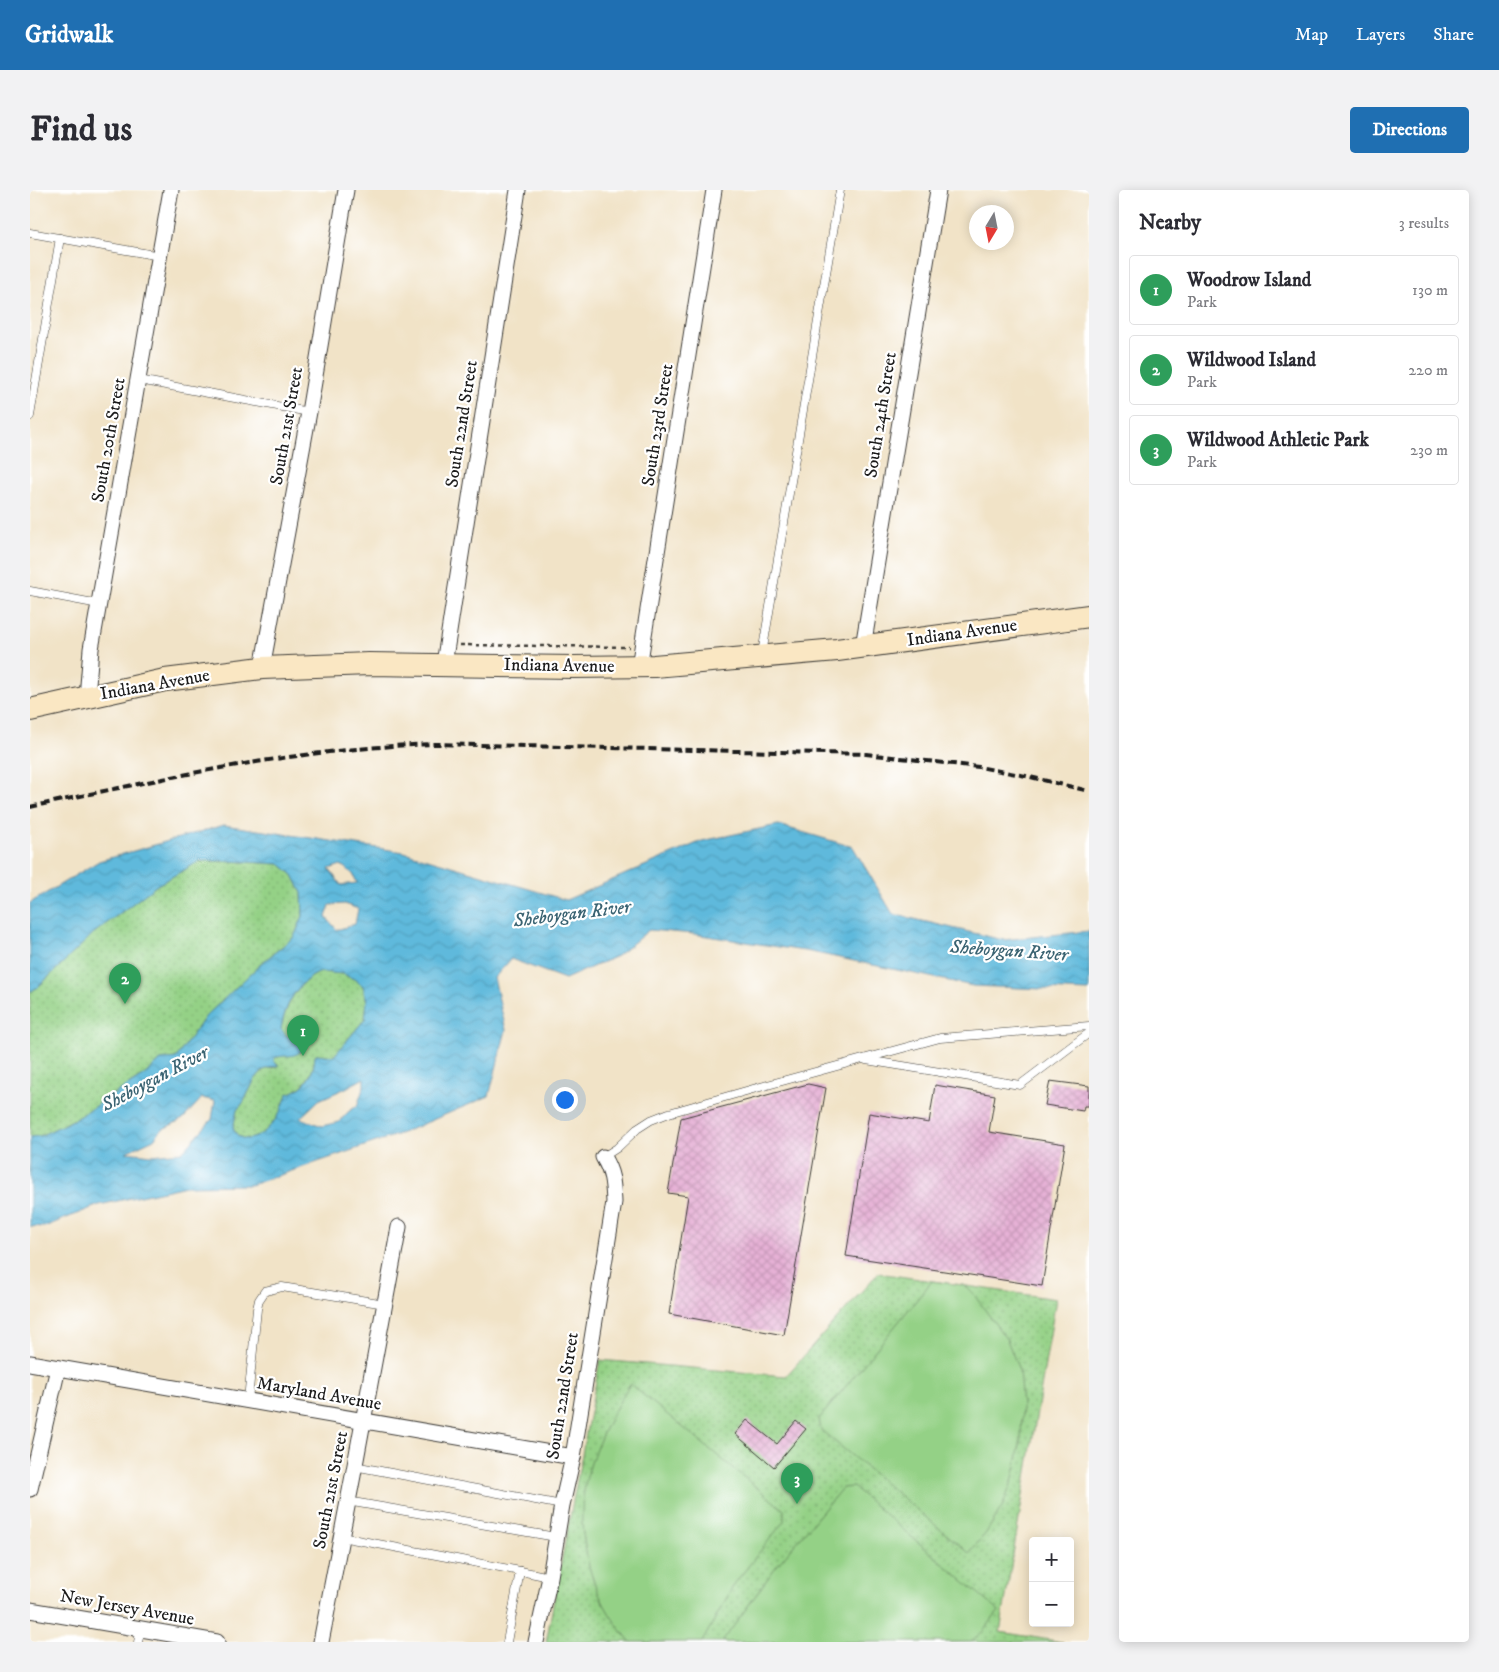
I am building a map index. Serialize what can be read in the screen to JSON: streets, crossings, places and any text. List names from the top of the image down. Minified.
{"streets":{"main road":["Indiana Avenue"],"street":["South 24th Street","South 22nd Street","South 23rd Street","South 21st Street","South 20th Street","Maryland Avenue","New Jersey Avenue"]},"crossings":[["South 24th Street","Indiana Avenue"],["South 22nd Street","Indiana Avenue"],["South 22nd Street","Maryland Avenue"],["South 23rd Street","Indiana Avenue"],["South 21st Street","Indiana Avenue"],["South 21st Street","Maryland Avenue"],["South 20th Street","Indiana Avenue"]],"water":["Sheboygan River"],"north":"bottom","page":{"header":"Gridwalk","nav":["Map","Layers","Share"],"buttons":"Directions","title":"Find us","heading":["Nearby","3 results"],"list":[{"mark":"1","name":"Woodrow Island","note":"Park","value":"130 m"},{"mark":"2","name":"Wildwood Island","note":"Park","value":"220 m"},{"mark":"3","name":"Wildwood Athletic Park","note":"Park","value":"230 m"}],"pins":["2","1","3"],"map_buttons":["+","−"]}}
